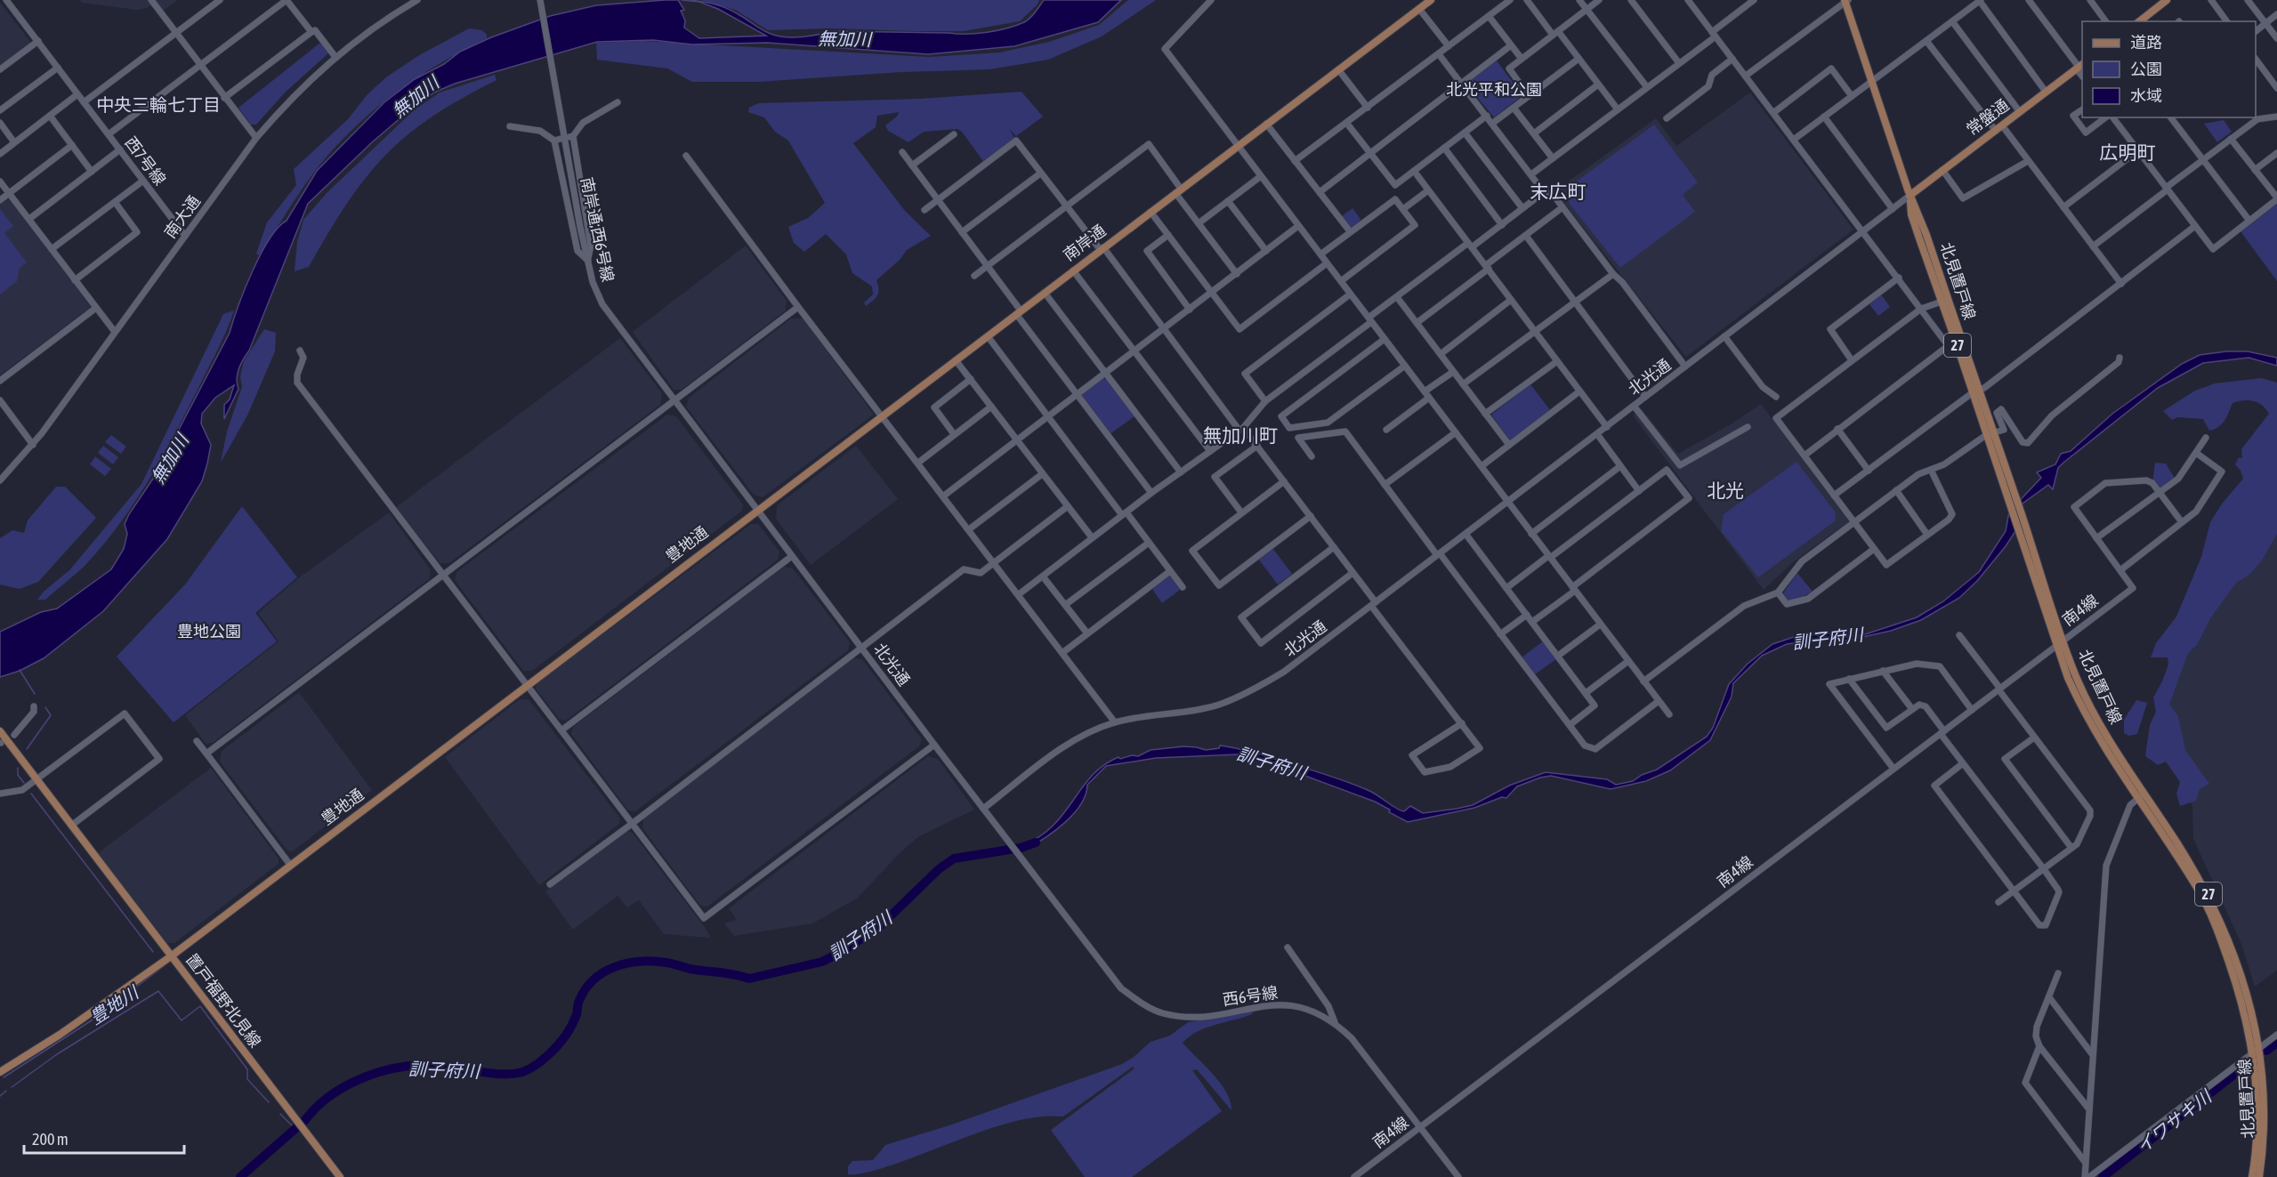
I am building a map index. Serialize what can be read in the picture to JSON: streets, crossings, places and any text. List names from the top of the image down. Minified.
{"streets":{"main road":["常盤通","南岸通","北見置戸線","27","豊地通","置戸福野北見線"],"street":["西7号線","南大通","南岸通;西6号線","北光通","南4線","西6号線"]},"crossings":[["常盤通","北見置戸線"],["常盤通","北光通"],["西7号線","南大通"],["南岸通;西6号線","南岸通"],["南岸通;西6号線","北光通"],["南岸通;西6号線","豊地通"],["南岸通","北光通"],["南岸通","豊地通"],["北見置戸線","北光通"],["北見置戸線","南4線"],["北光通","豊地通"],["北光通","西6号線"],["豊地通","置戸福野北見線"],["南4線","西6号線"]],"districts":["中央三輪七丁目","広明町","末広町","無加川町","北光"],"water":["無加川","訓子府川","豊地川","イワサキ川"],"parks":["北光平和公園","豊地公園"],"legend":["道路","公園","水域"],"scale_bar":"200 m"}
